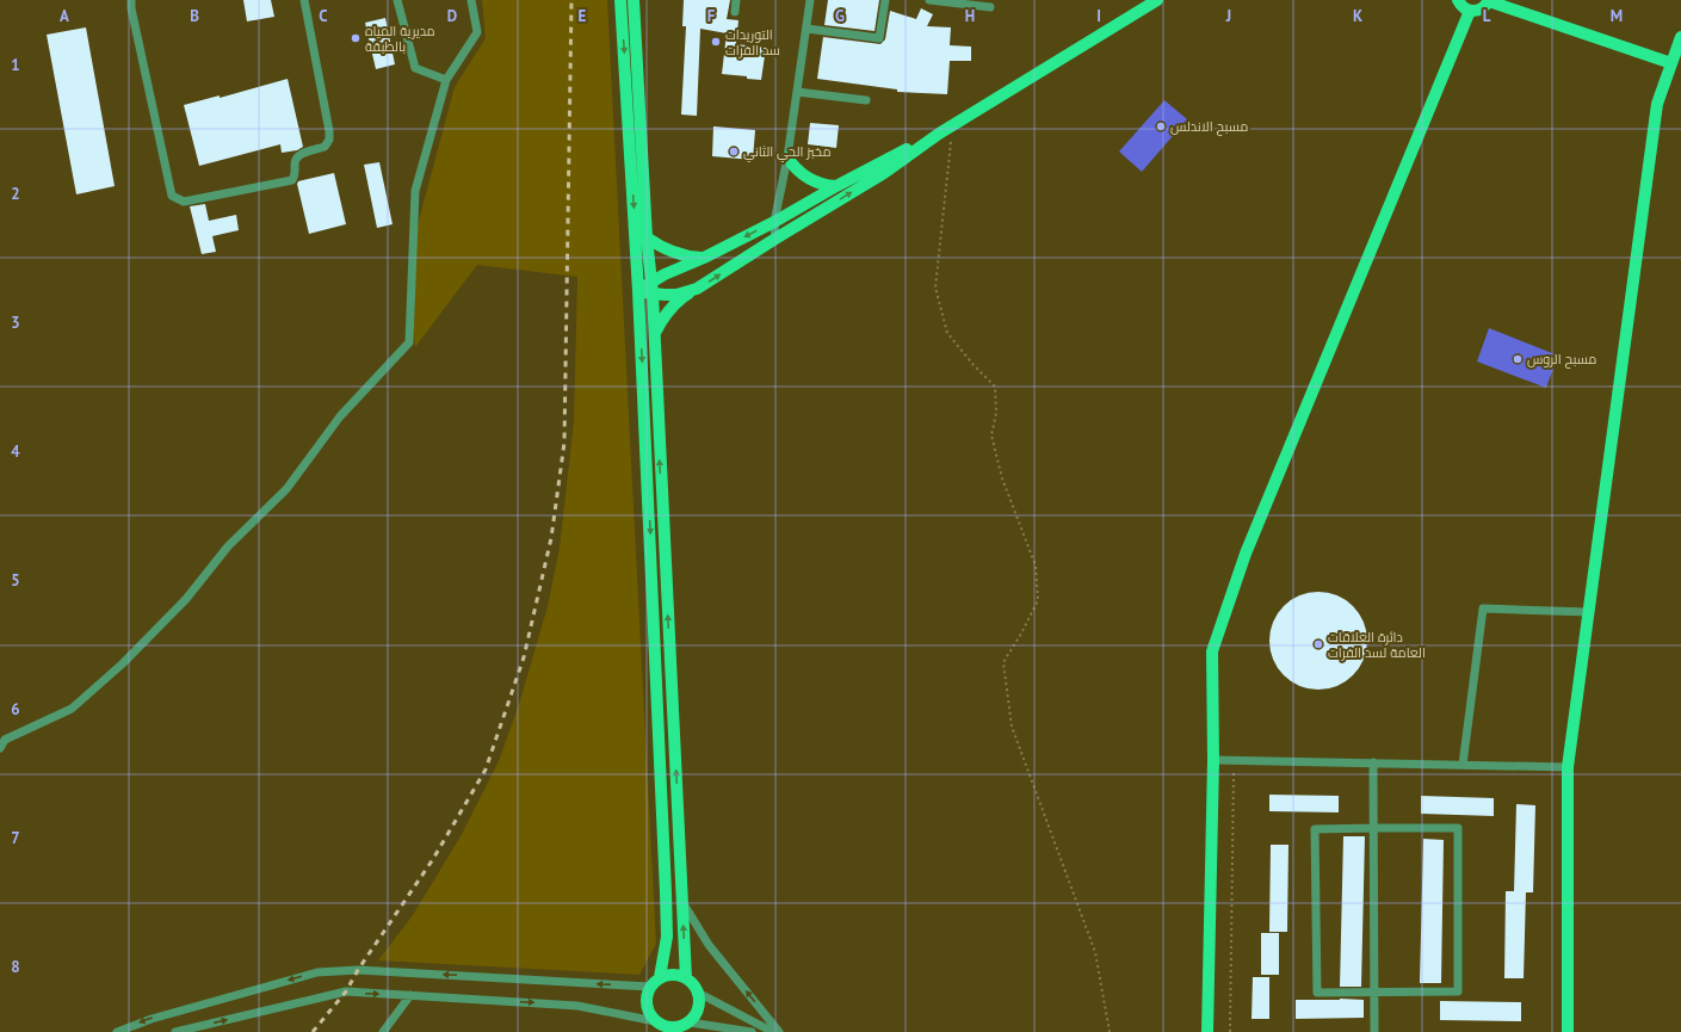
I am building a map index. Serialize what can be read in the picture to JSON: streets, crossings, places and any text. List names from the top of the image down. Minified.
{"places":["مديرية المياه بالطبقة","التوريدات سد الفرات","مسبح الاندلس","مخبز الحي الثاني","مسبح الروس","دائرة العلاقات العامة لسد الفرات"],"grid":{"columns":["A","B","C","D","E","F","G","H","I","J","K","L","M"],"rows":["1","2","3","4","5","6","7","8"]}}
